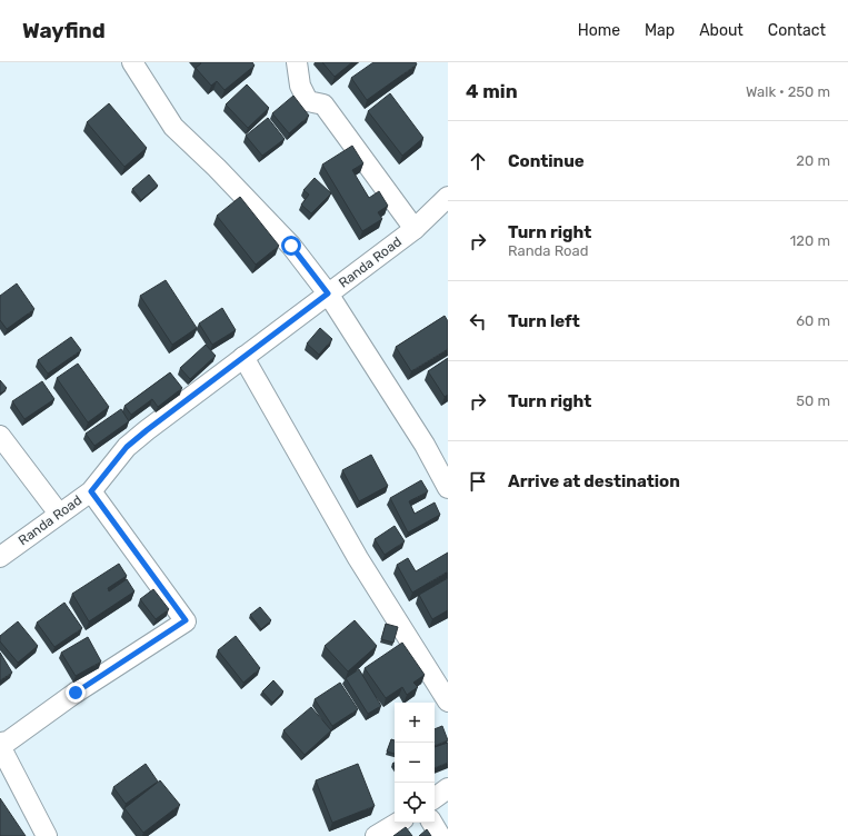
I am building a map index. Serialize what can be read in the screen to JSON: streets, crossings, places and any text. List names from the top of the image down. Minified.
{"streets":{"street":["Randa Road"]},"page":{"header":"Wayfind","nav":["Home","Map","About","Contact"],"heading":["4 min","Walk · 250 m"],"list":[["Continue","20 m"],["Turn right","Randa Road","120 m"],["Turn left","60 m"],["Turn right","50 m"],"Arrive at destination"],"map_buttons":["+","−"]}}
